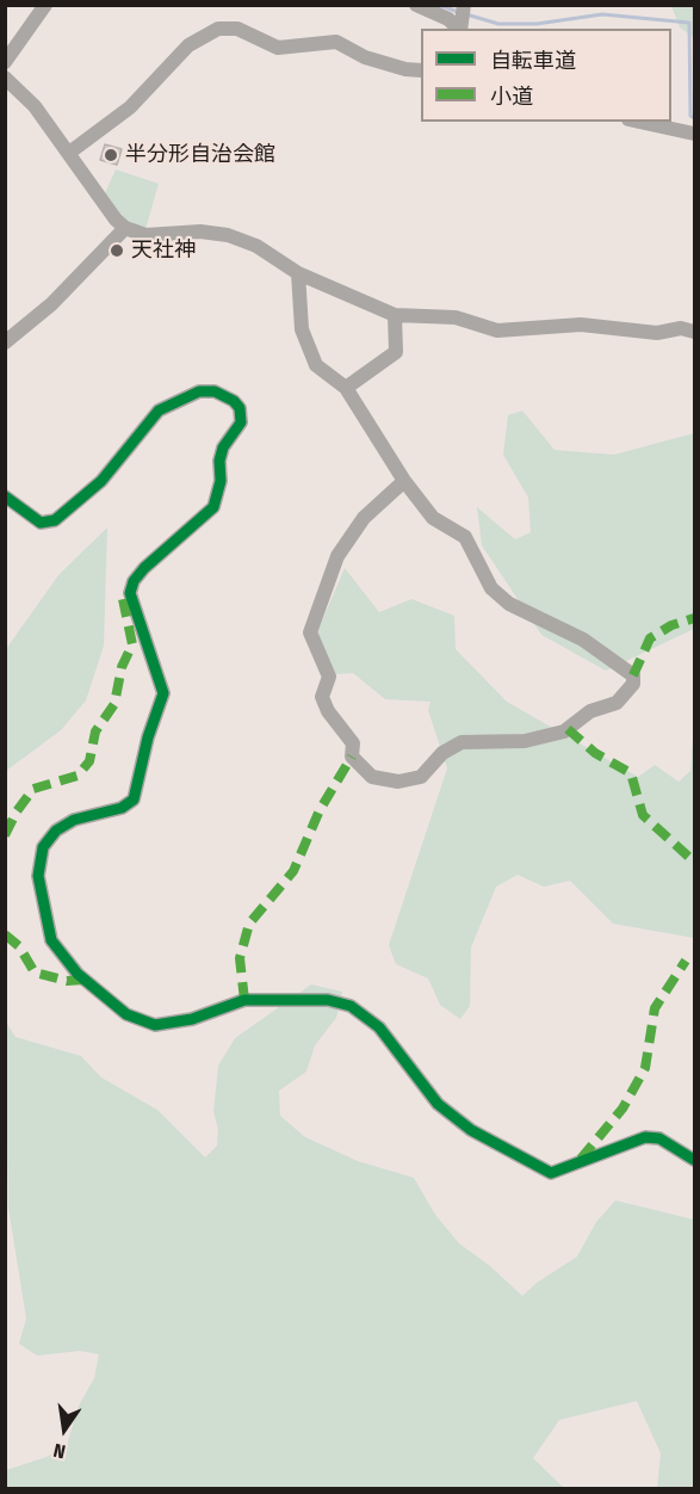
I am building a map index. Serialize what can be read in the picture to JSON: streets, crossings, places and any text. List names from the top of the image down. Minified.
{"places":["半分形自治会館","天社神"],"legend":["自転車道","小道"],"north":"bottom"}
